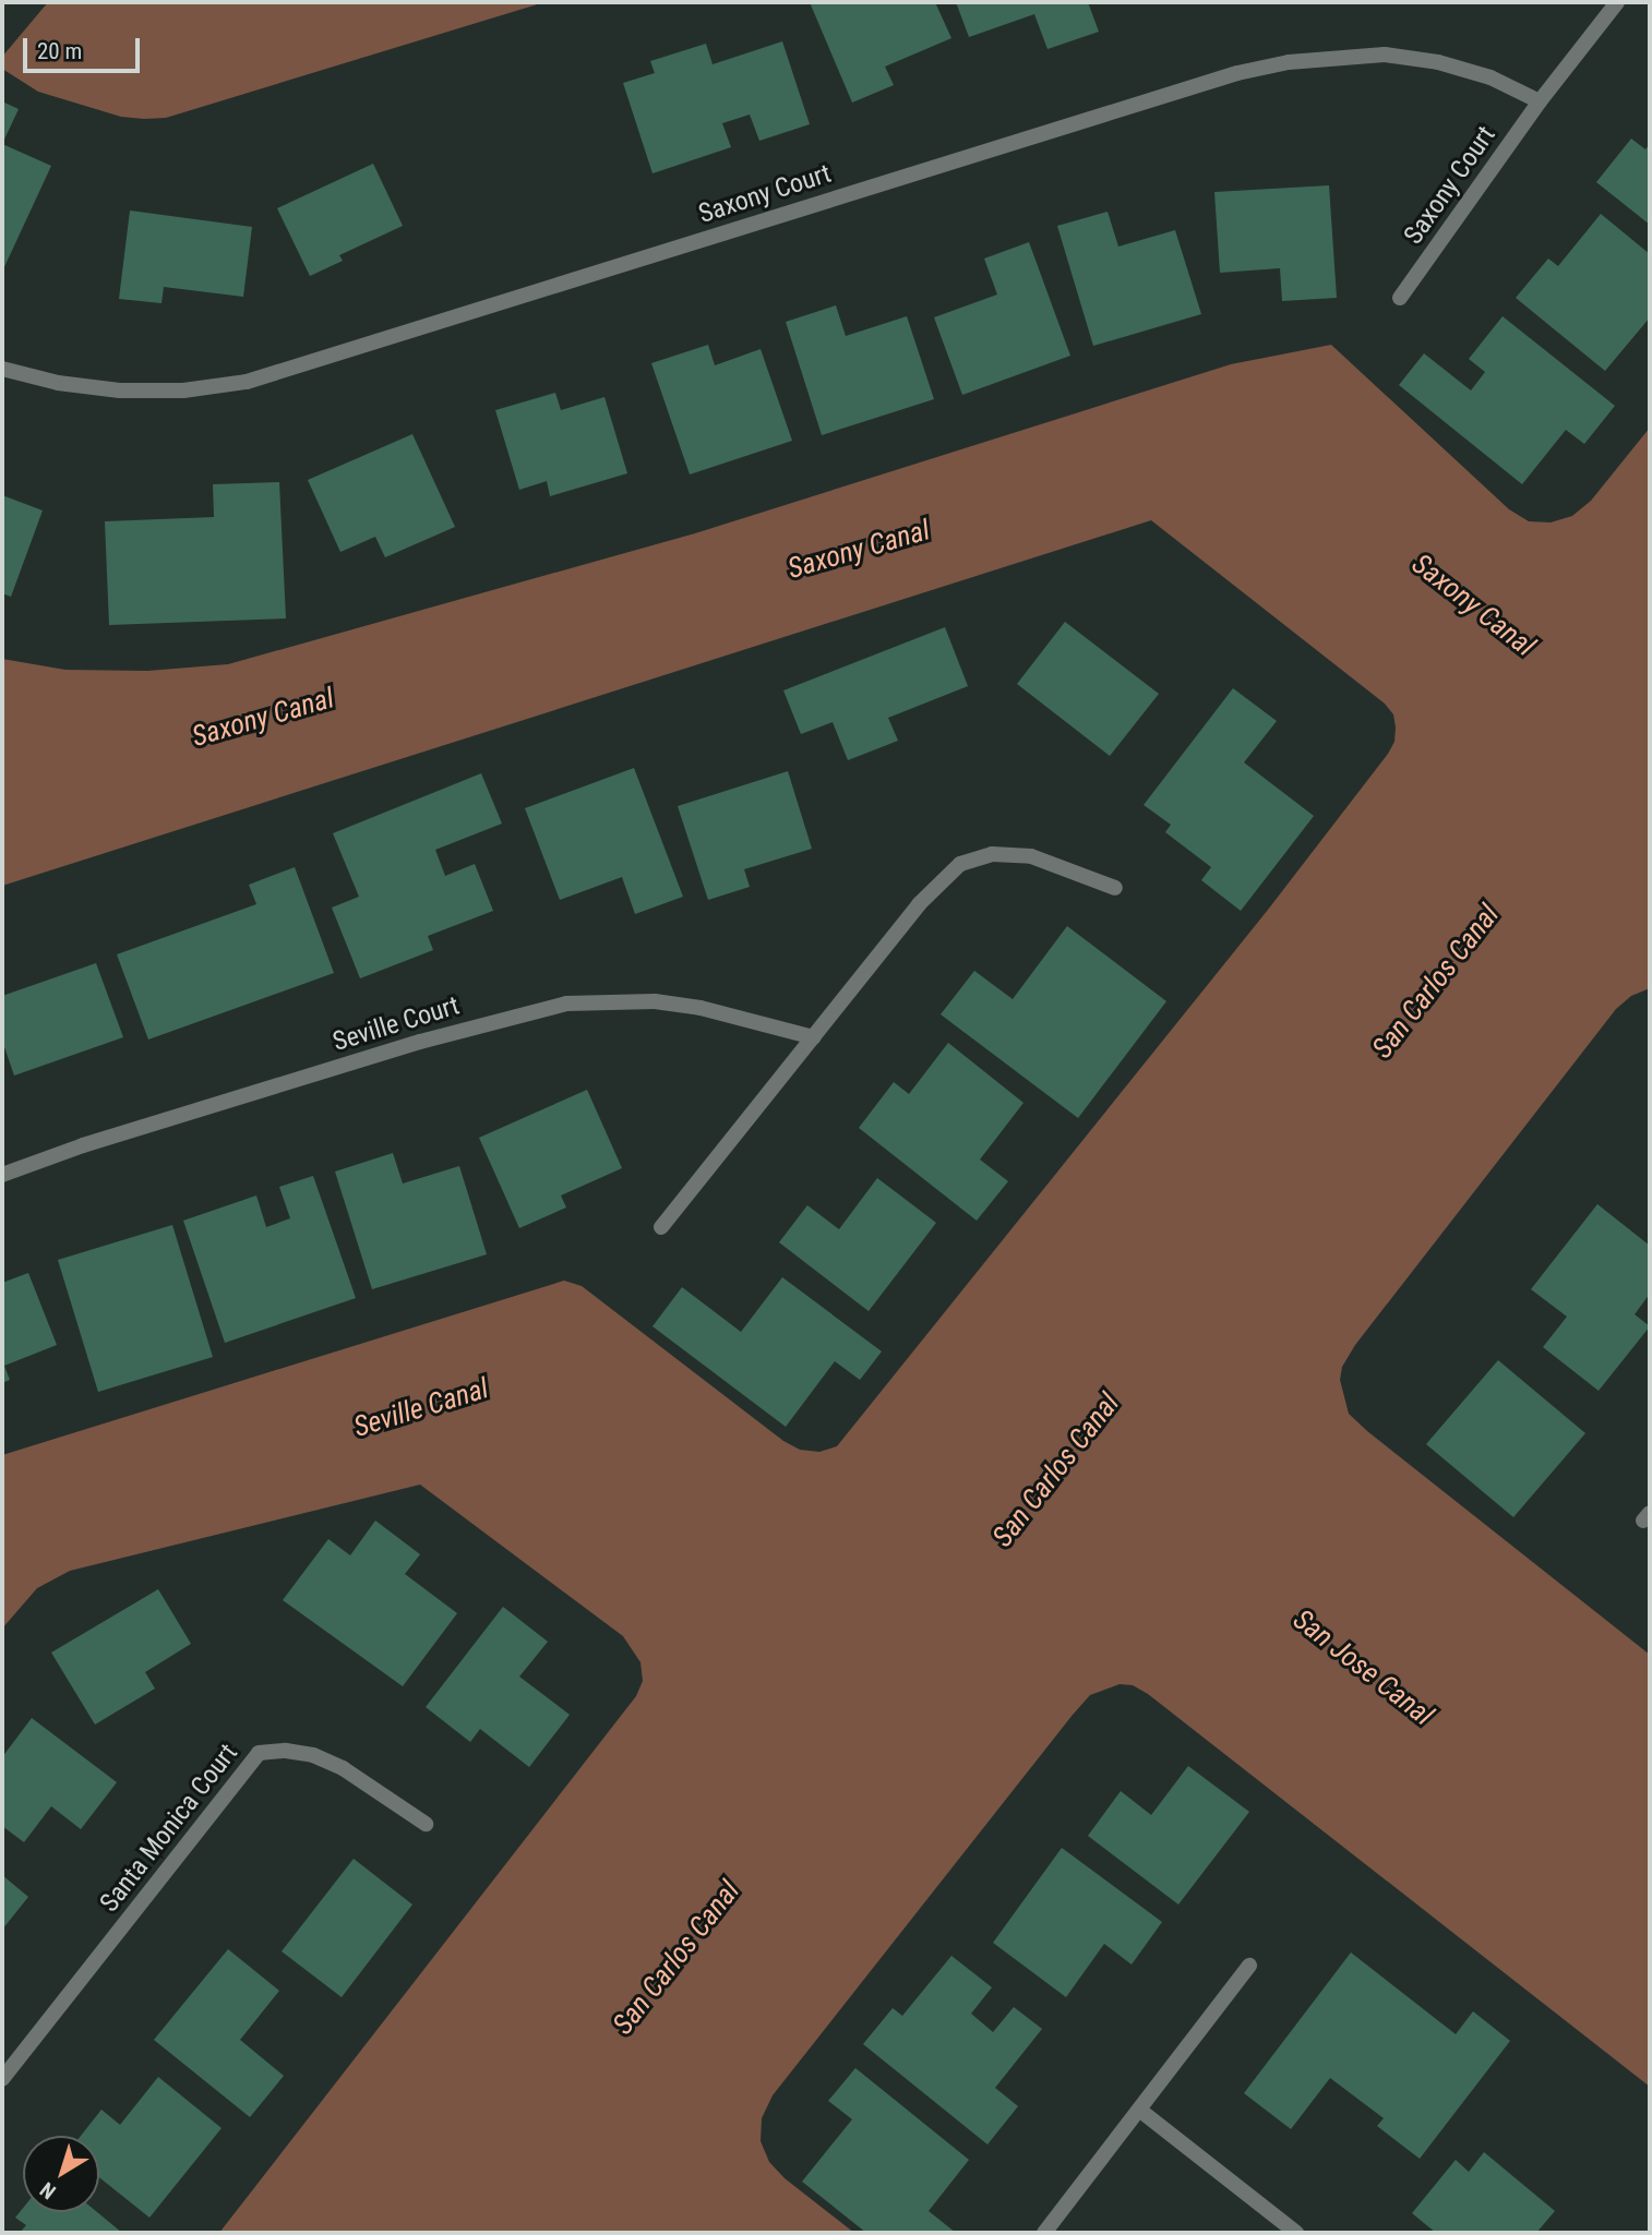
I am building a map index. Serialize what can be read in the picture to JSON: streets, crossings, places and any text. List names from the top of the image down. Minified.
{"streets":{"street":["Saxony Court","Seville Court","Santa Monica Court"]},"water":["Saxony Canal","San Carlos Canal","Seville Canal","San Jose Canal"],"scale_bar":"20 m","north":"bottom left"}
